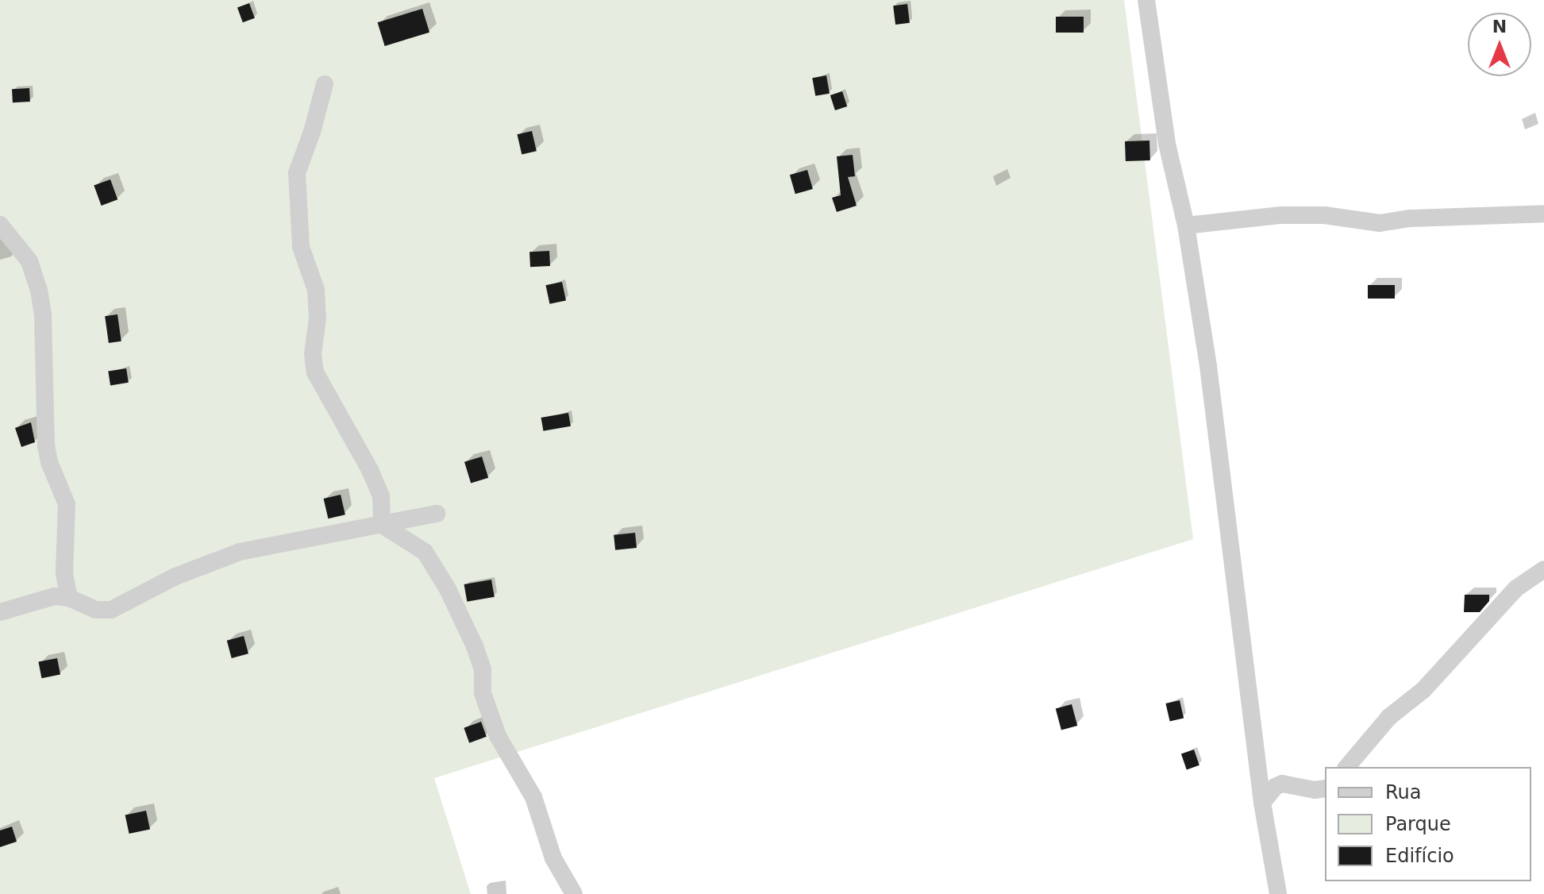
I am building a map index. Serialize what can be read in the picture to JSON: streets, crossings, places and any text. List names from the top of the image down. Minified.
{"legend":["Rua","Parque","Edifício"],"north":"top"}
